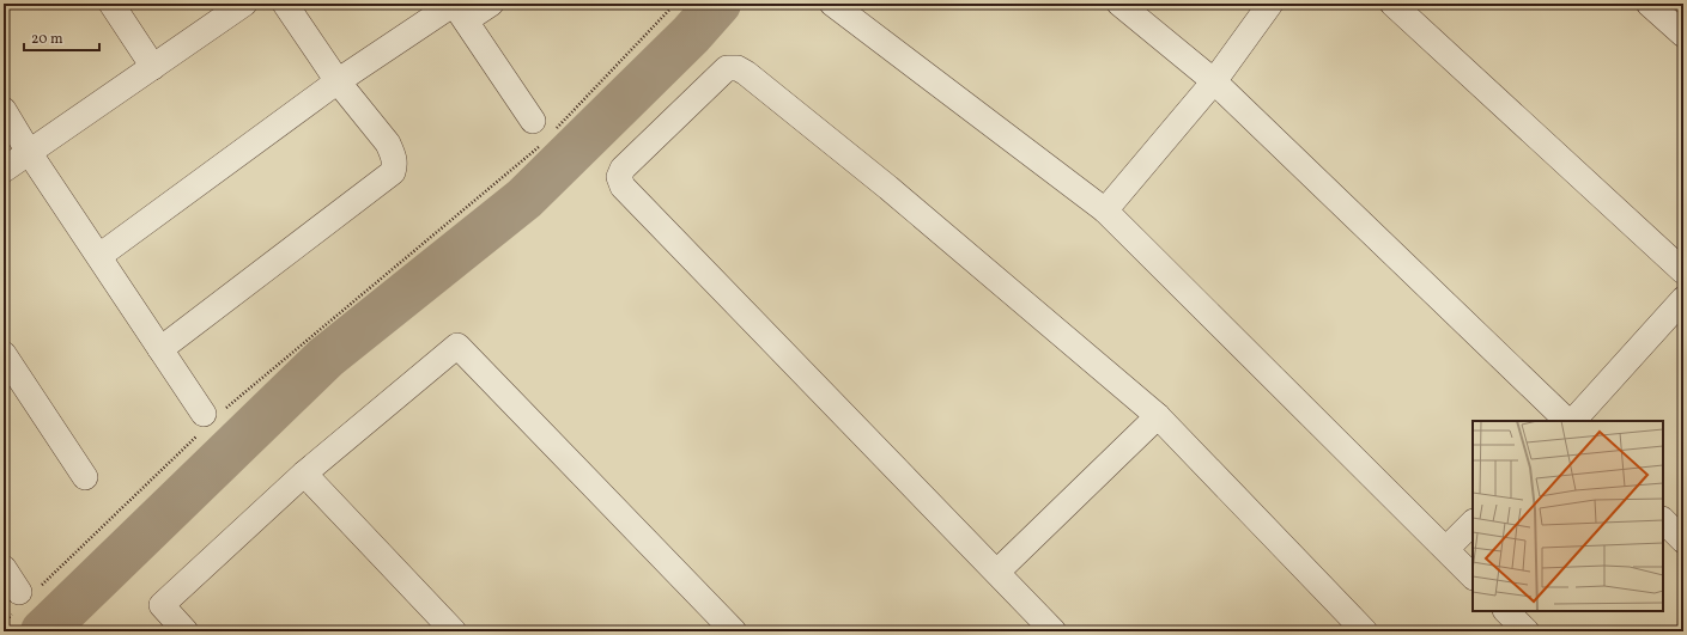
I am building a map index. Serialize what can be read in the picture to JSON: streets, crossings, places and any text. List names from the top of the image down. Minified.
{"scale_bar":"20 m"}
